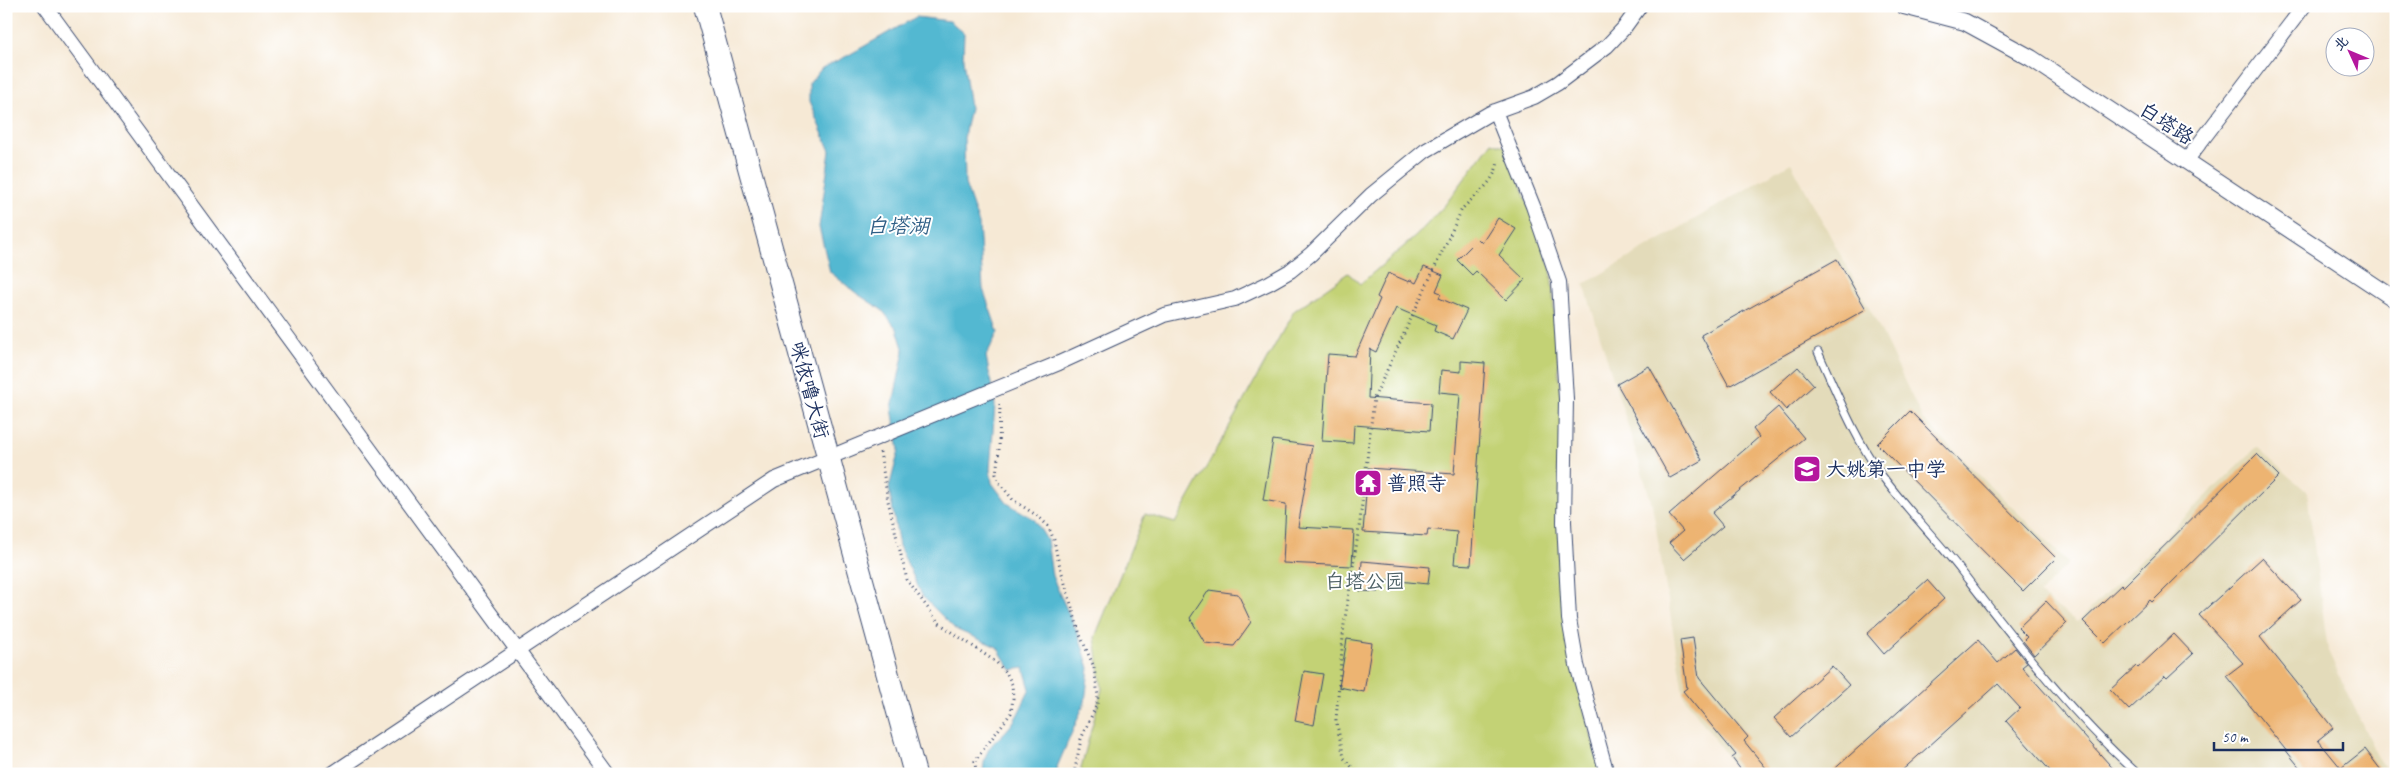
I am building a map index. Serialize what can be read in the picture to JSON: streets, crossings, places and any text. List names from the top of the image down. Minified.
{"streets":{"highway":["咪依噜大街"],"street":["白塔路"]},"water":["白塔湖"],"parks":["白塔公园"],"places":{"school or university":["大姚第一中学"],"temple":["普照寺"]},"scale_bar":"50 m","north":"top left"}
